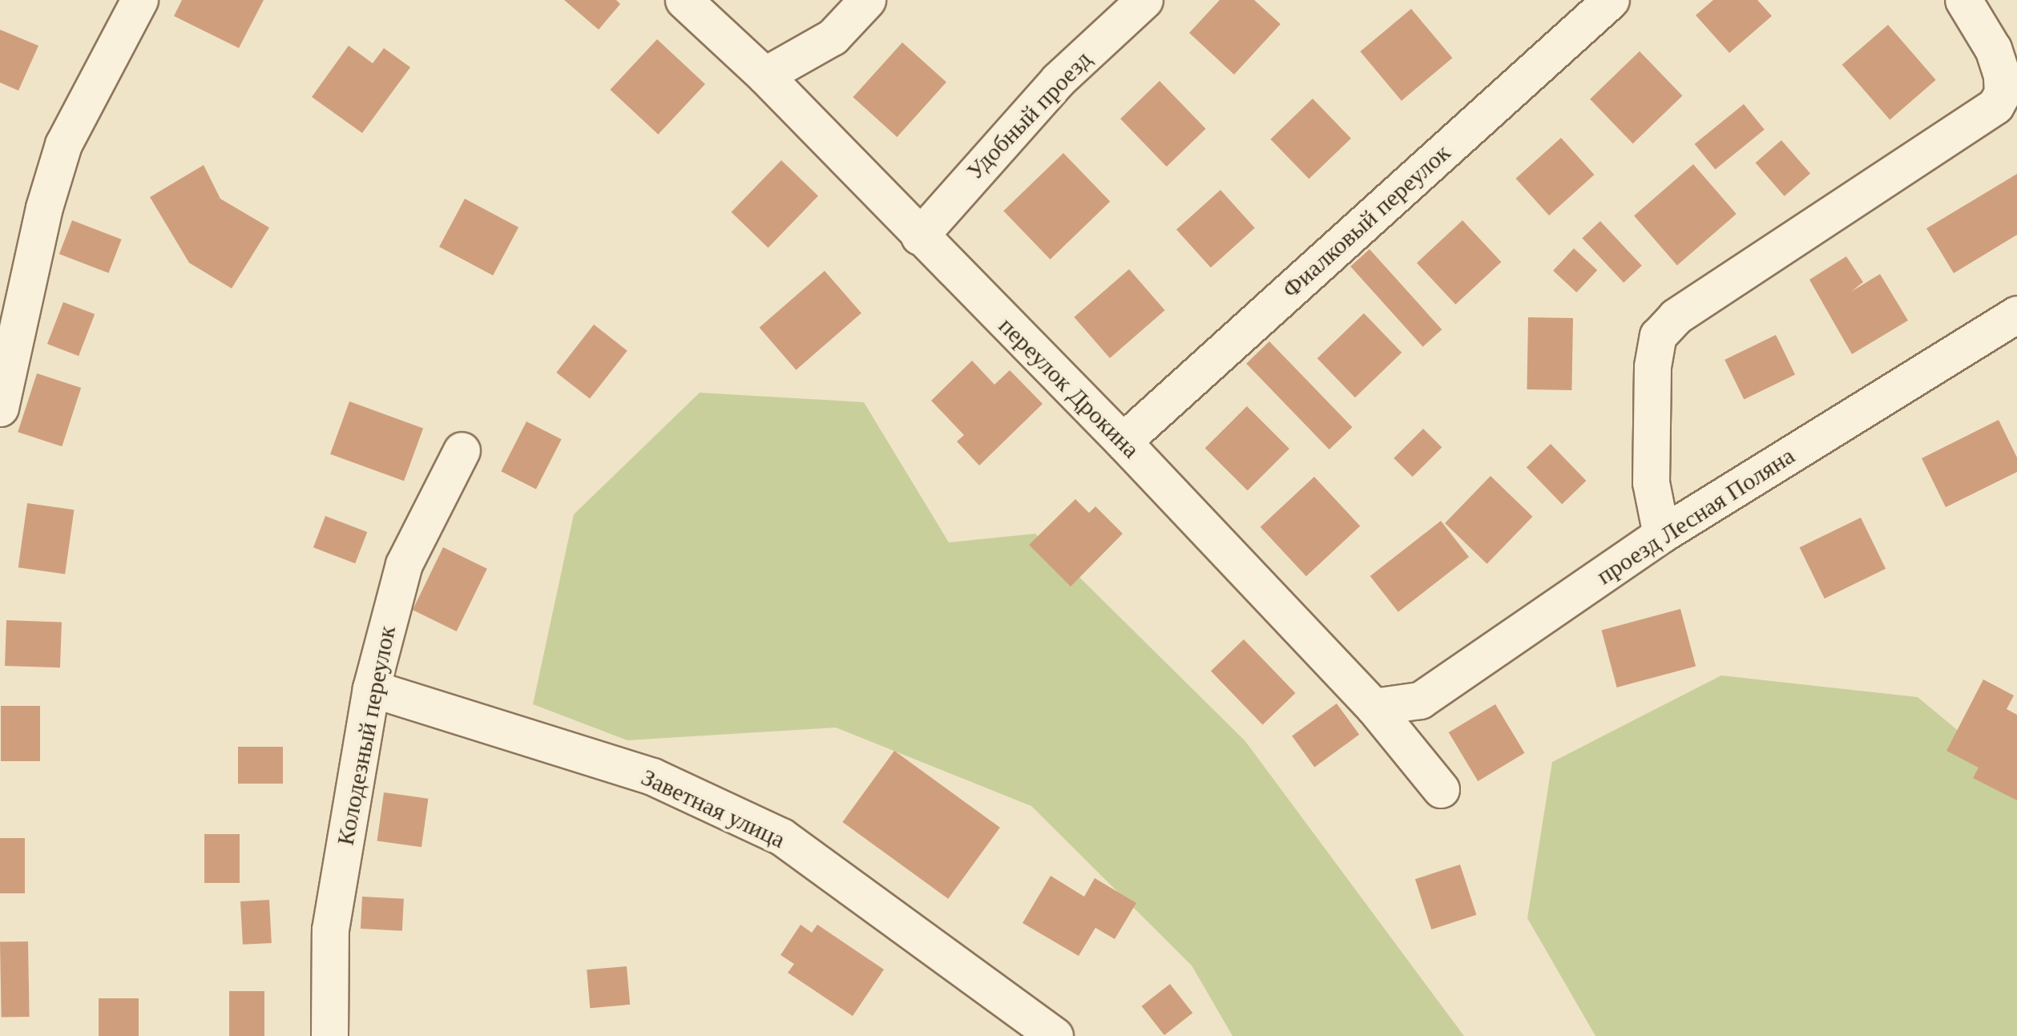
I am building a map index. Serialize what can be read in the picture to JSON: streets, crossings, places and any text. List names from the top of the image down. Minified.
{"streets":{"street":["Удобный проезд","Фиалковый переулок","переулок Дрокина","проезд Лесная Поляна","Колодезный переулок","Заветная улица"]},"crossings":[["Удобный проезд","переулок Дрокина"],["Фиалковый переулок","переулок Дрокина"],["переулок Дрокина","проезд Лесная Поляна"],["Колодезный переулок","Заветная улица"]]}
